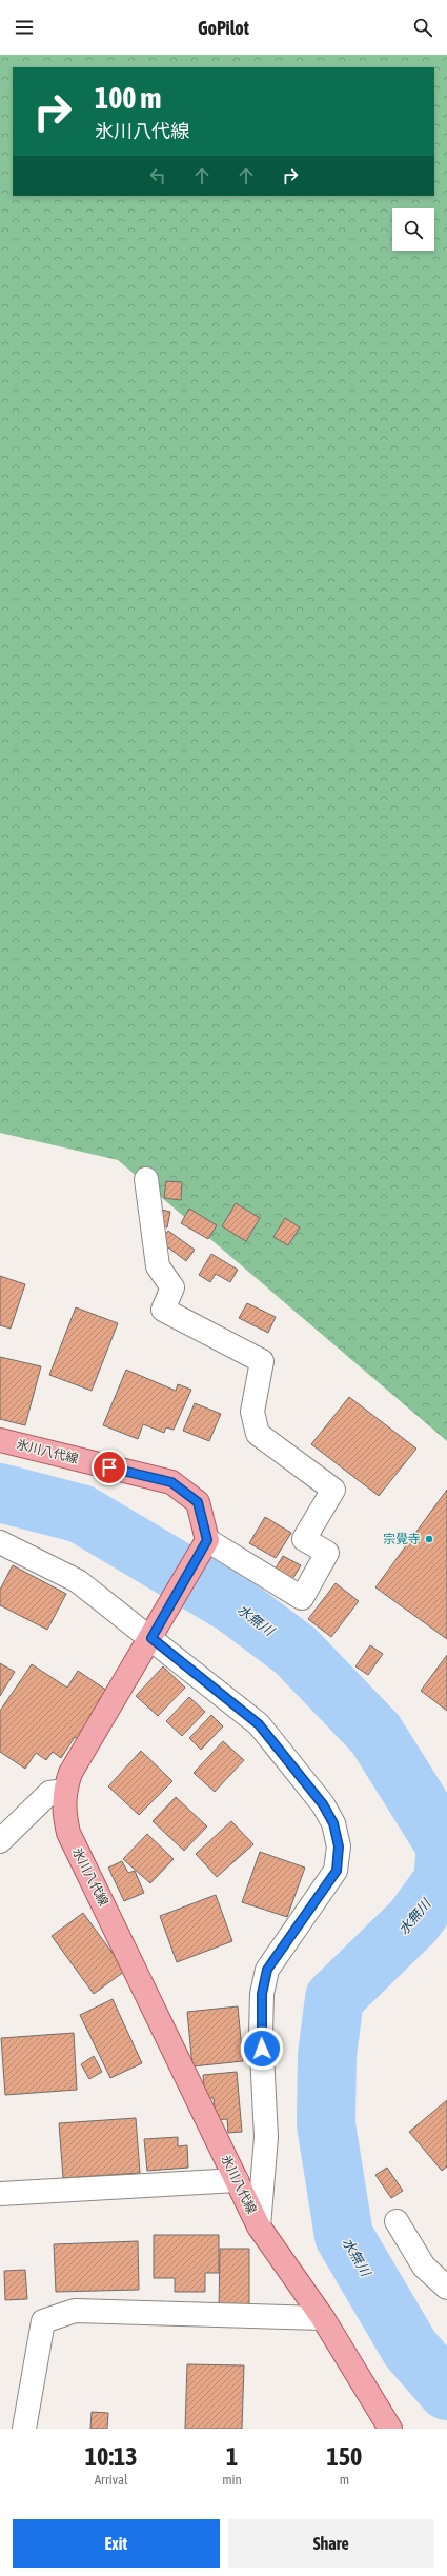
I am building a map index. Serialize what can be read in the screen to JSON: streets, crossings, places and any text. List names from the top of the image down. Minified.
{"streets":{"main road":["氷川八代線"]},"water":["水無川"],"places":["宗覺寺"],"page":{"header":"GoPilot","turn":["100 m","氷川八代線"],"eta":["10:13","Arrival","1","min","150","m"],"buttons":["Exit","Share"]}}
